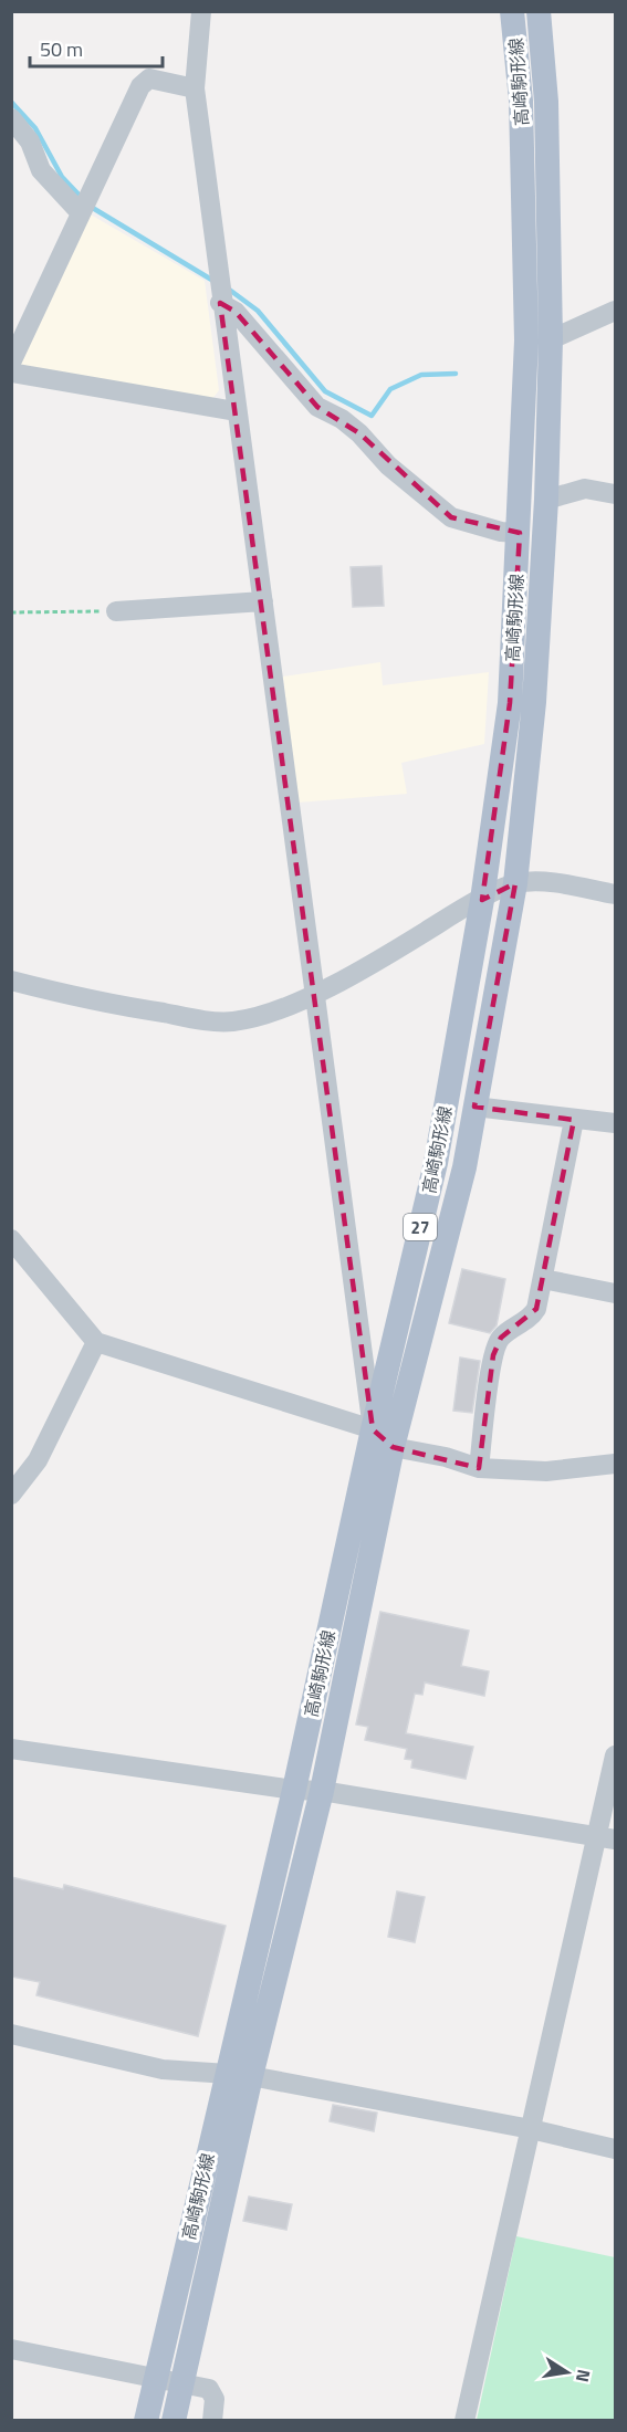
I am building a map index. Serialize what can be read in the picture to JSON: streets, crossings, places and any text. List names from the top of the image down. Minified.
{"streets":{"main road":["高崎駒形線","27"]},"scale_bar":"50 m","north":"right"}
